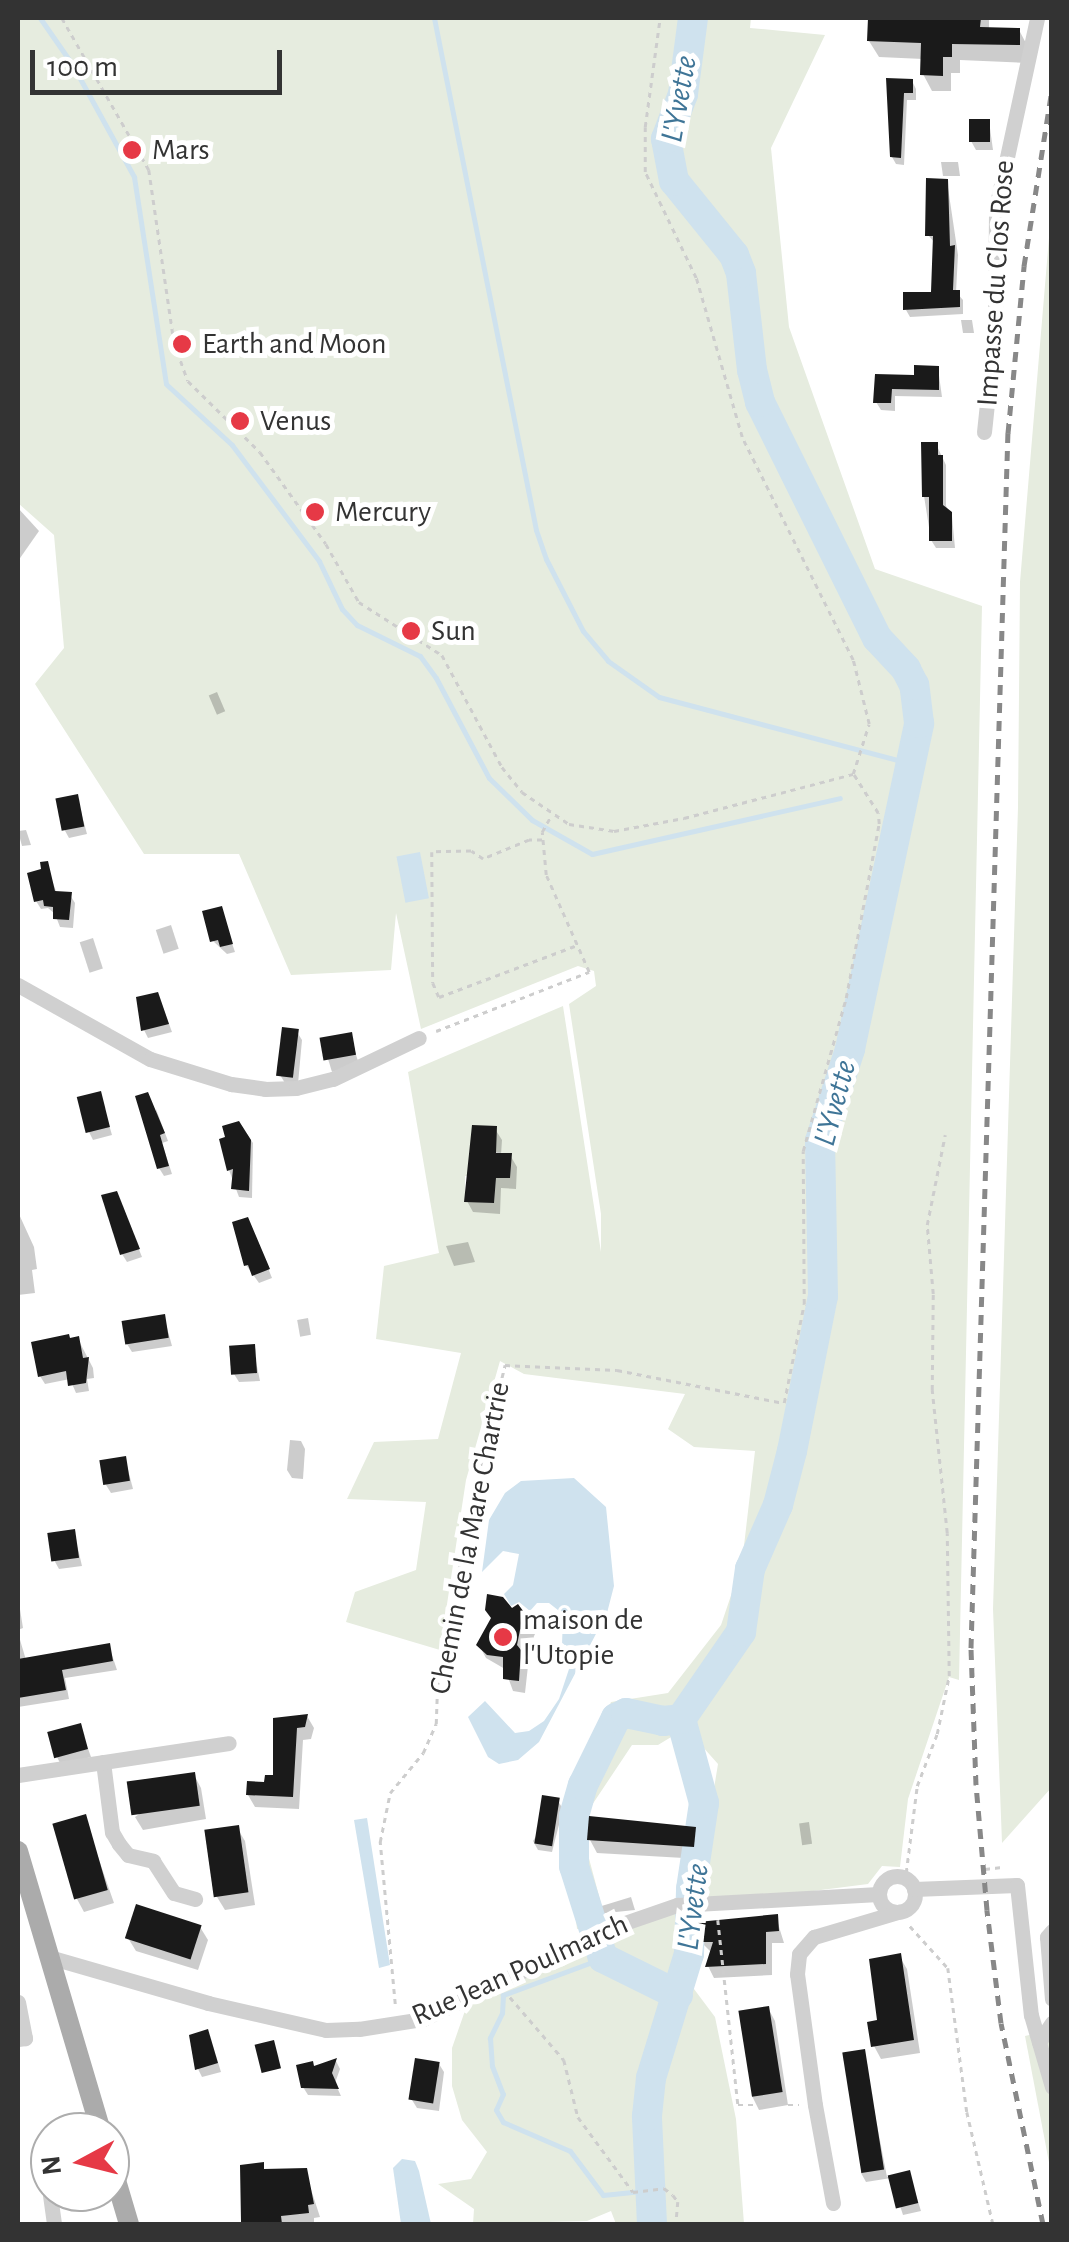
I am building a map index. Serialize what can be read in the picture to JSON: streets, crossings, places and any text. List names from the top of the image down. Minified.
{"streets":{"street":["Impasse du Clos Rose","Rue Jean Poulmarch"],"path":["Chemin de la Mare Chartrie"]},"crossings":[["Chemin de la Mare Chartrie","Rue Jean Poulmarch"]],"water":["L'Yvette"],"places":["Mars","Earth and Moon","Venus","Mercury","Sun","maison de l'Utopie"],"scale_bar":"100 m","north":"left"}
